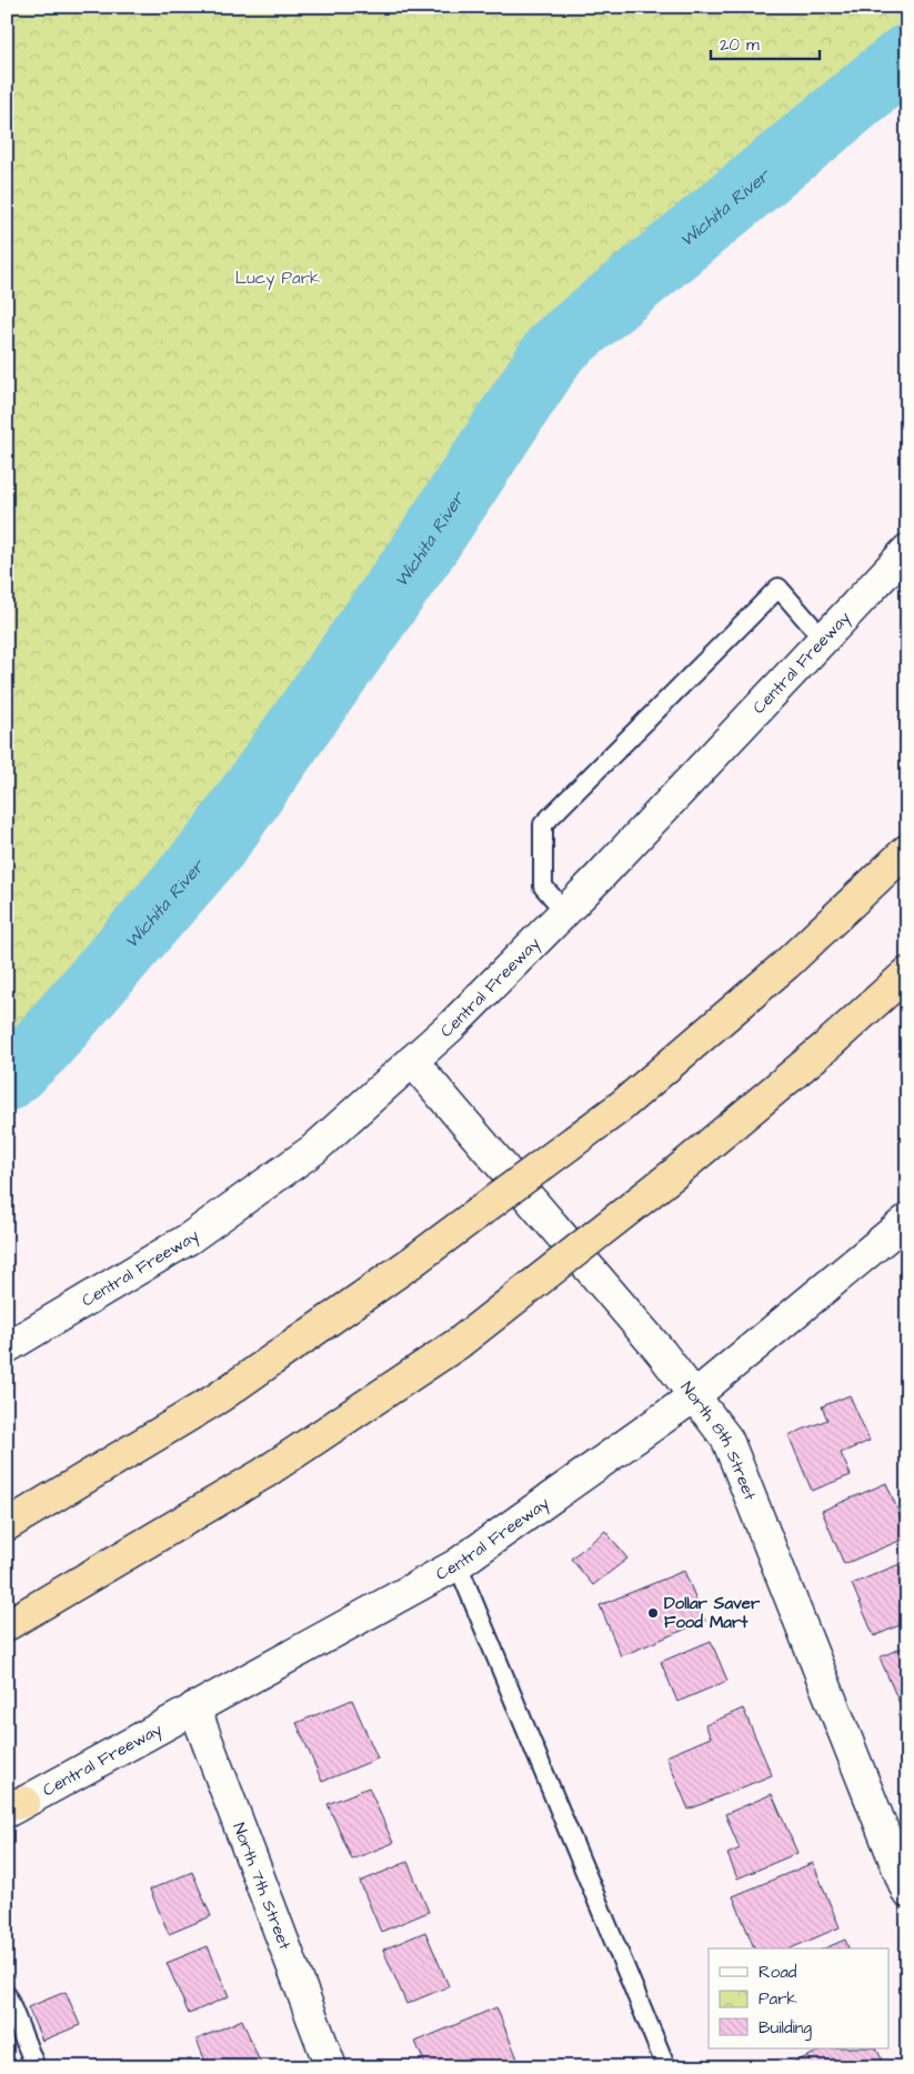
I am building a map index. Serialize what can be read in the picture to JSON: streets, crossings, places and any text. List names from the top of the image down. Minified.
{"streets":{"main road":["Central Freeway","North 8th Street","North 7th Street"]},"crossings":[["Central Freeway","North 8th Street"],["Central Freeway","North 7th Street"]],"water":["Wichita River"],"parks":["Lucy Park"],"places":["Dollar Saver Food Mart"],"legend":["Road","Park","Building"],"scale_bar":"20 m"}
